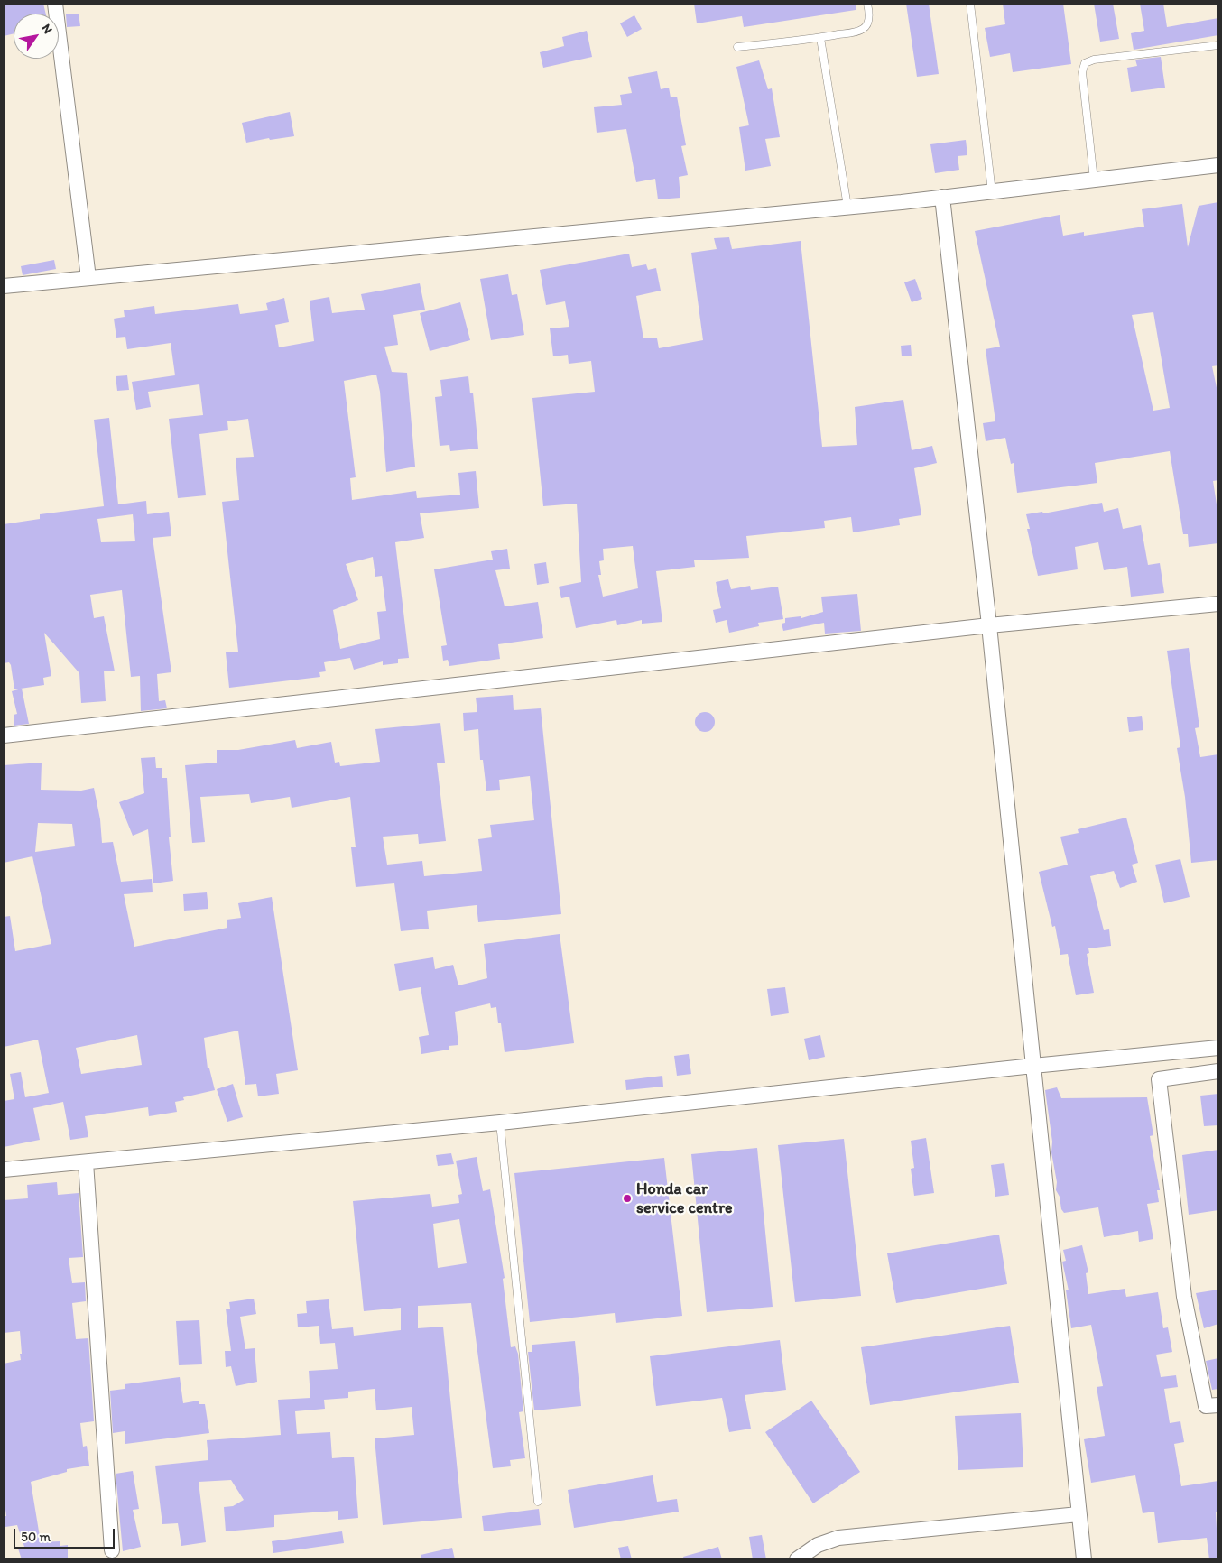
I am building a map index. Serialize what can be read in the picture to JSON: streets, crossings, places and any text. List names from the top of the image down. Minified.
{"places":["Honda car service centre"],"scale_bar":"50 m","north":"top right"}
